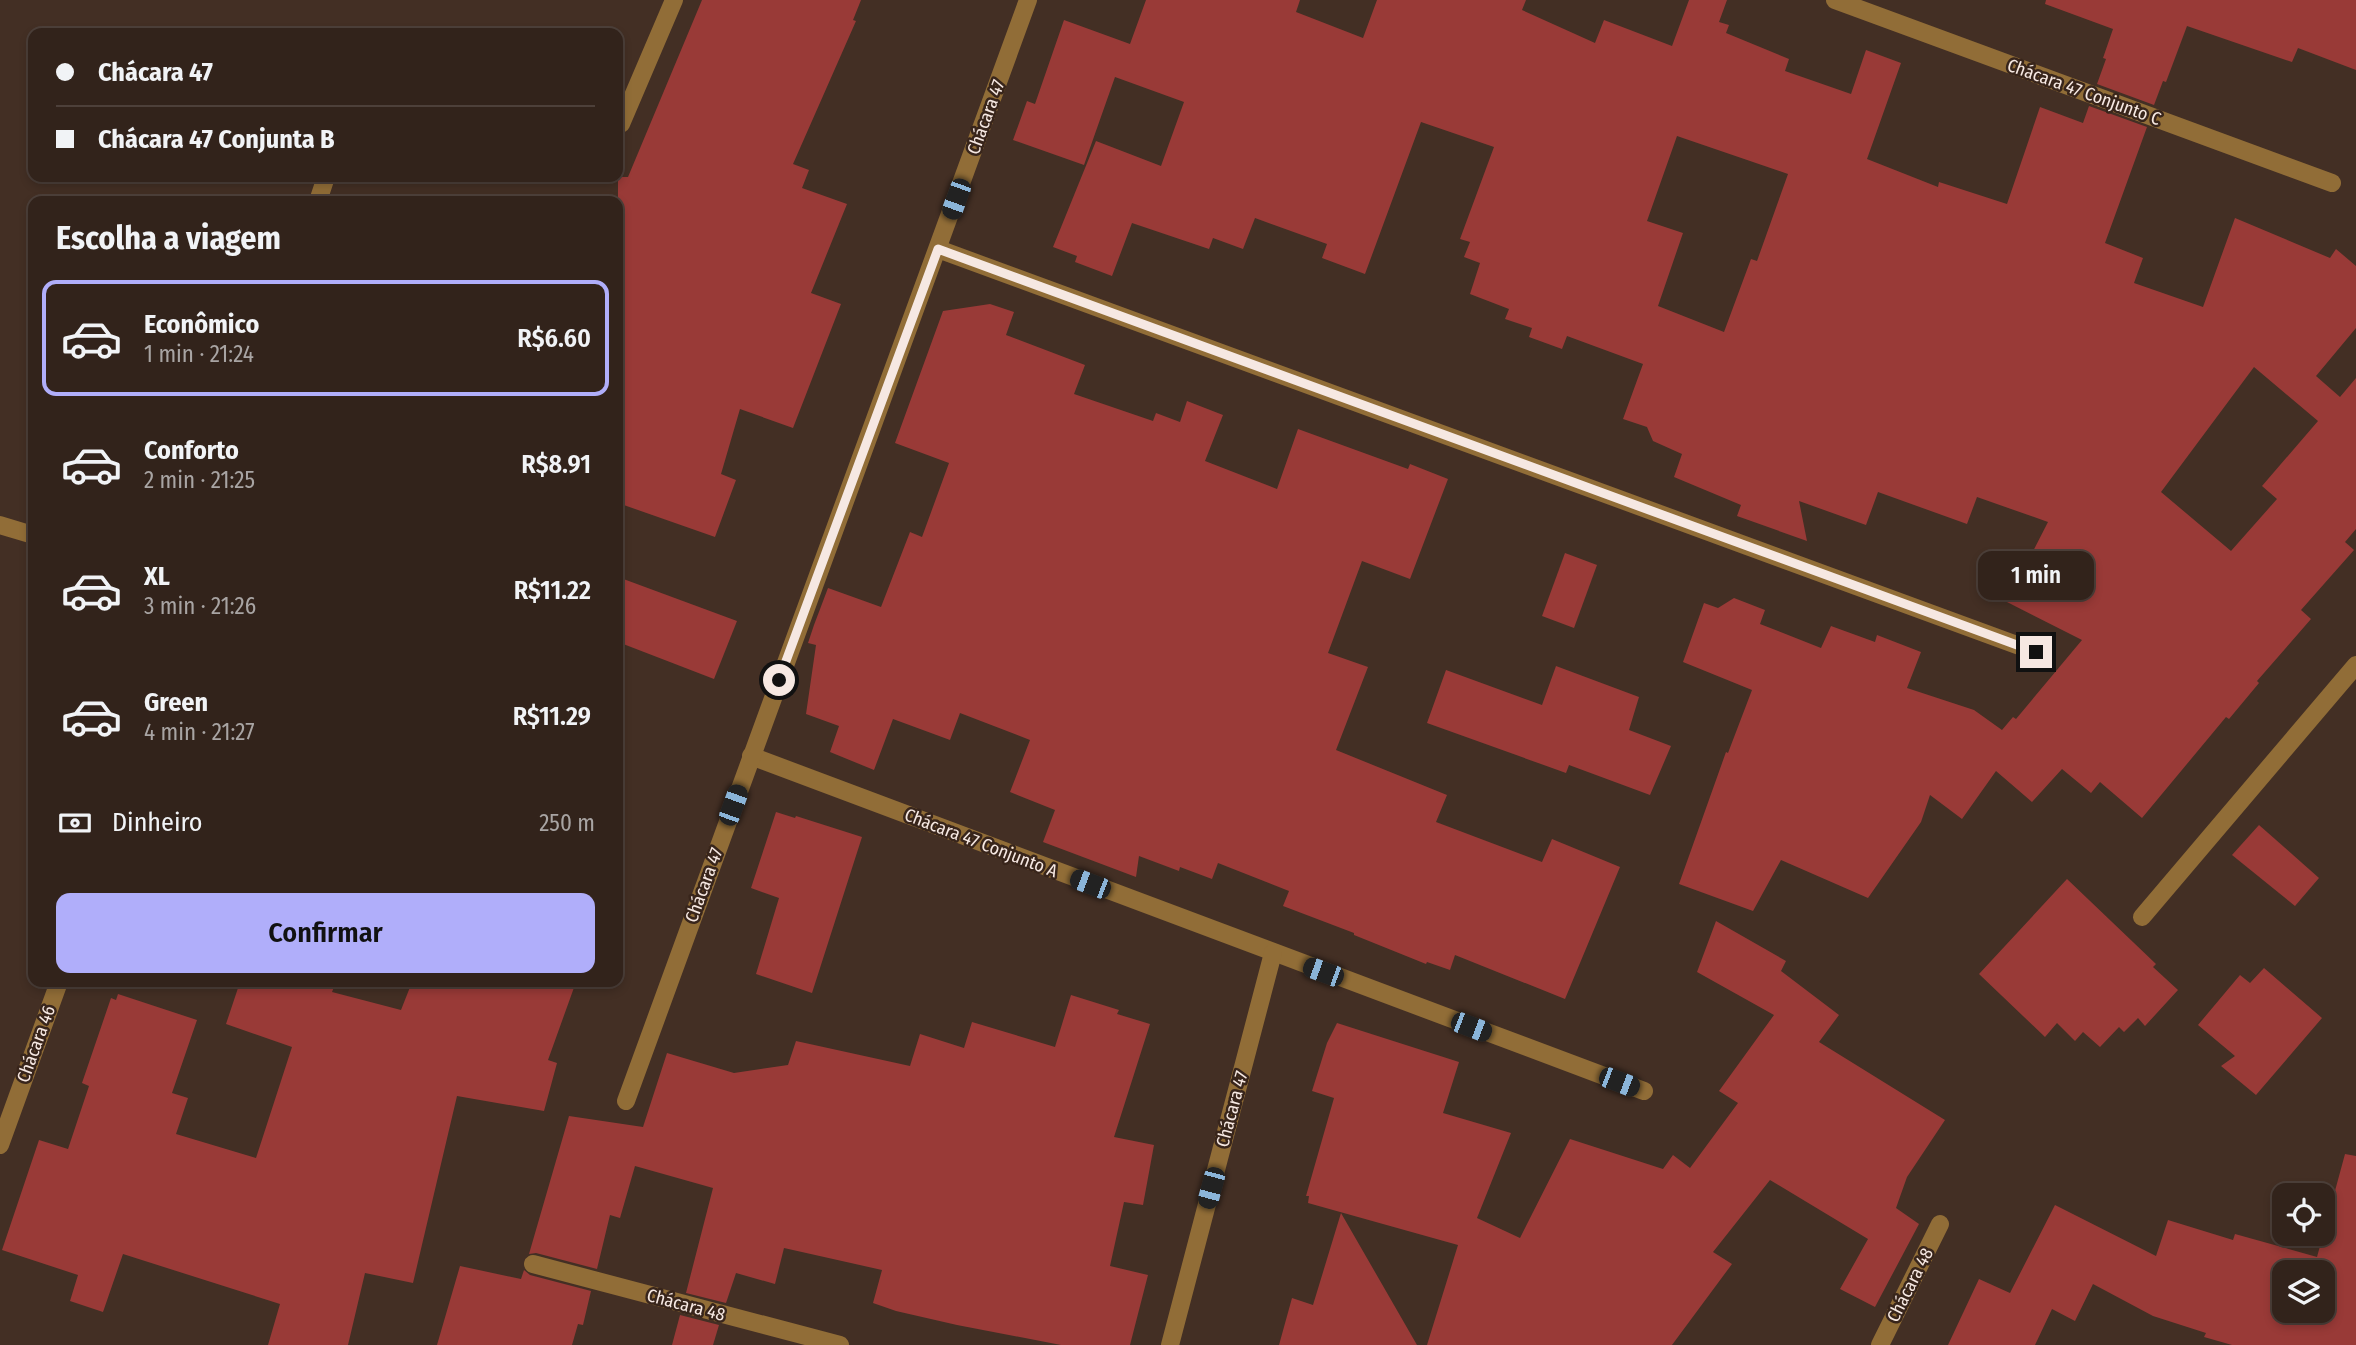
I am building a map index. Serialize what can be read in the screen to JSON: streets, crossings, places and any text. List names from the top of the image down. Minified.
{"streets":{"street":["Chácara 47 Conjunto C","Chácara 47","Chácara 47 Conjunto A","Chácara 46","Chácara 48"]},"crossings":[["Chácara 47","Chácara 47 Conjunto A"]],"page":{"banner":["Chácara 47","Chácara 47 Conjunta B"],"heading":"Escolha a viagem","list":[{"name":"Econômico","note":"1 min · 21:24","value":"R$6.60"},{"name":"Conforto","note":"2 min · 21:25","value":"R$8.91"},{"name":"XL","note":"3 min · 21:26","value":"R$11.22"},{"name":"Green","note":"4 min · 21:27","value":"R$11.29"}],"bubble":"1 min","pay":["Dinheiro","250 m"],"buttons":"Confirmar"}}
